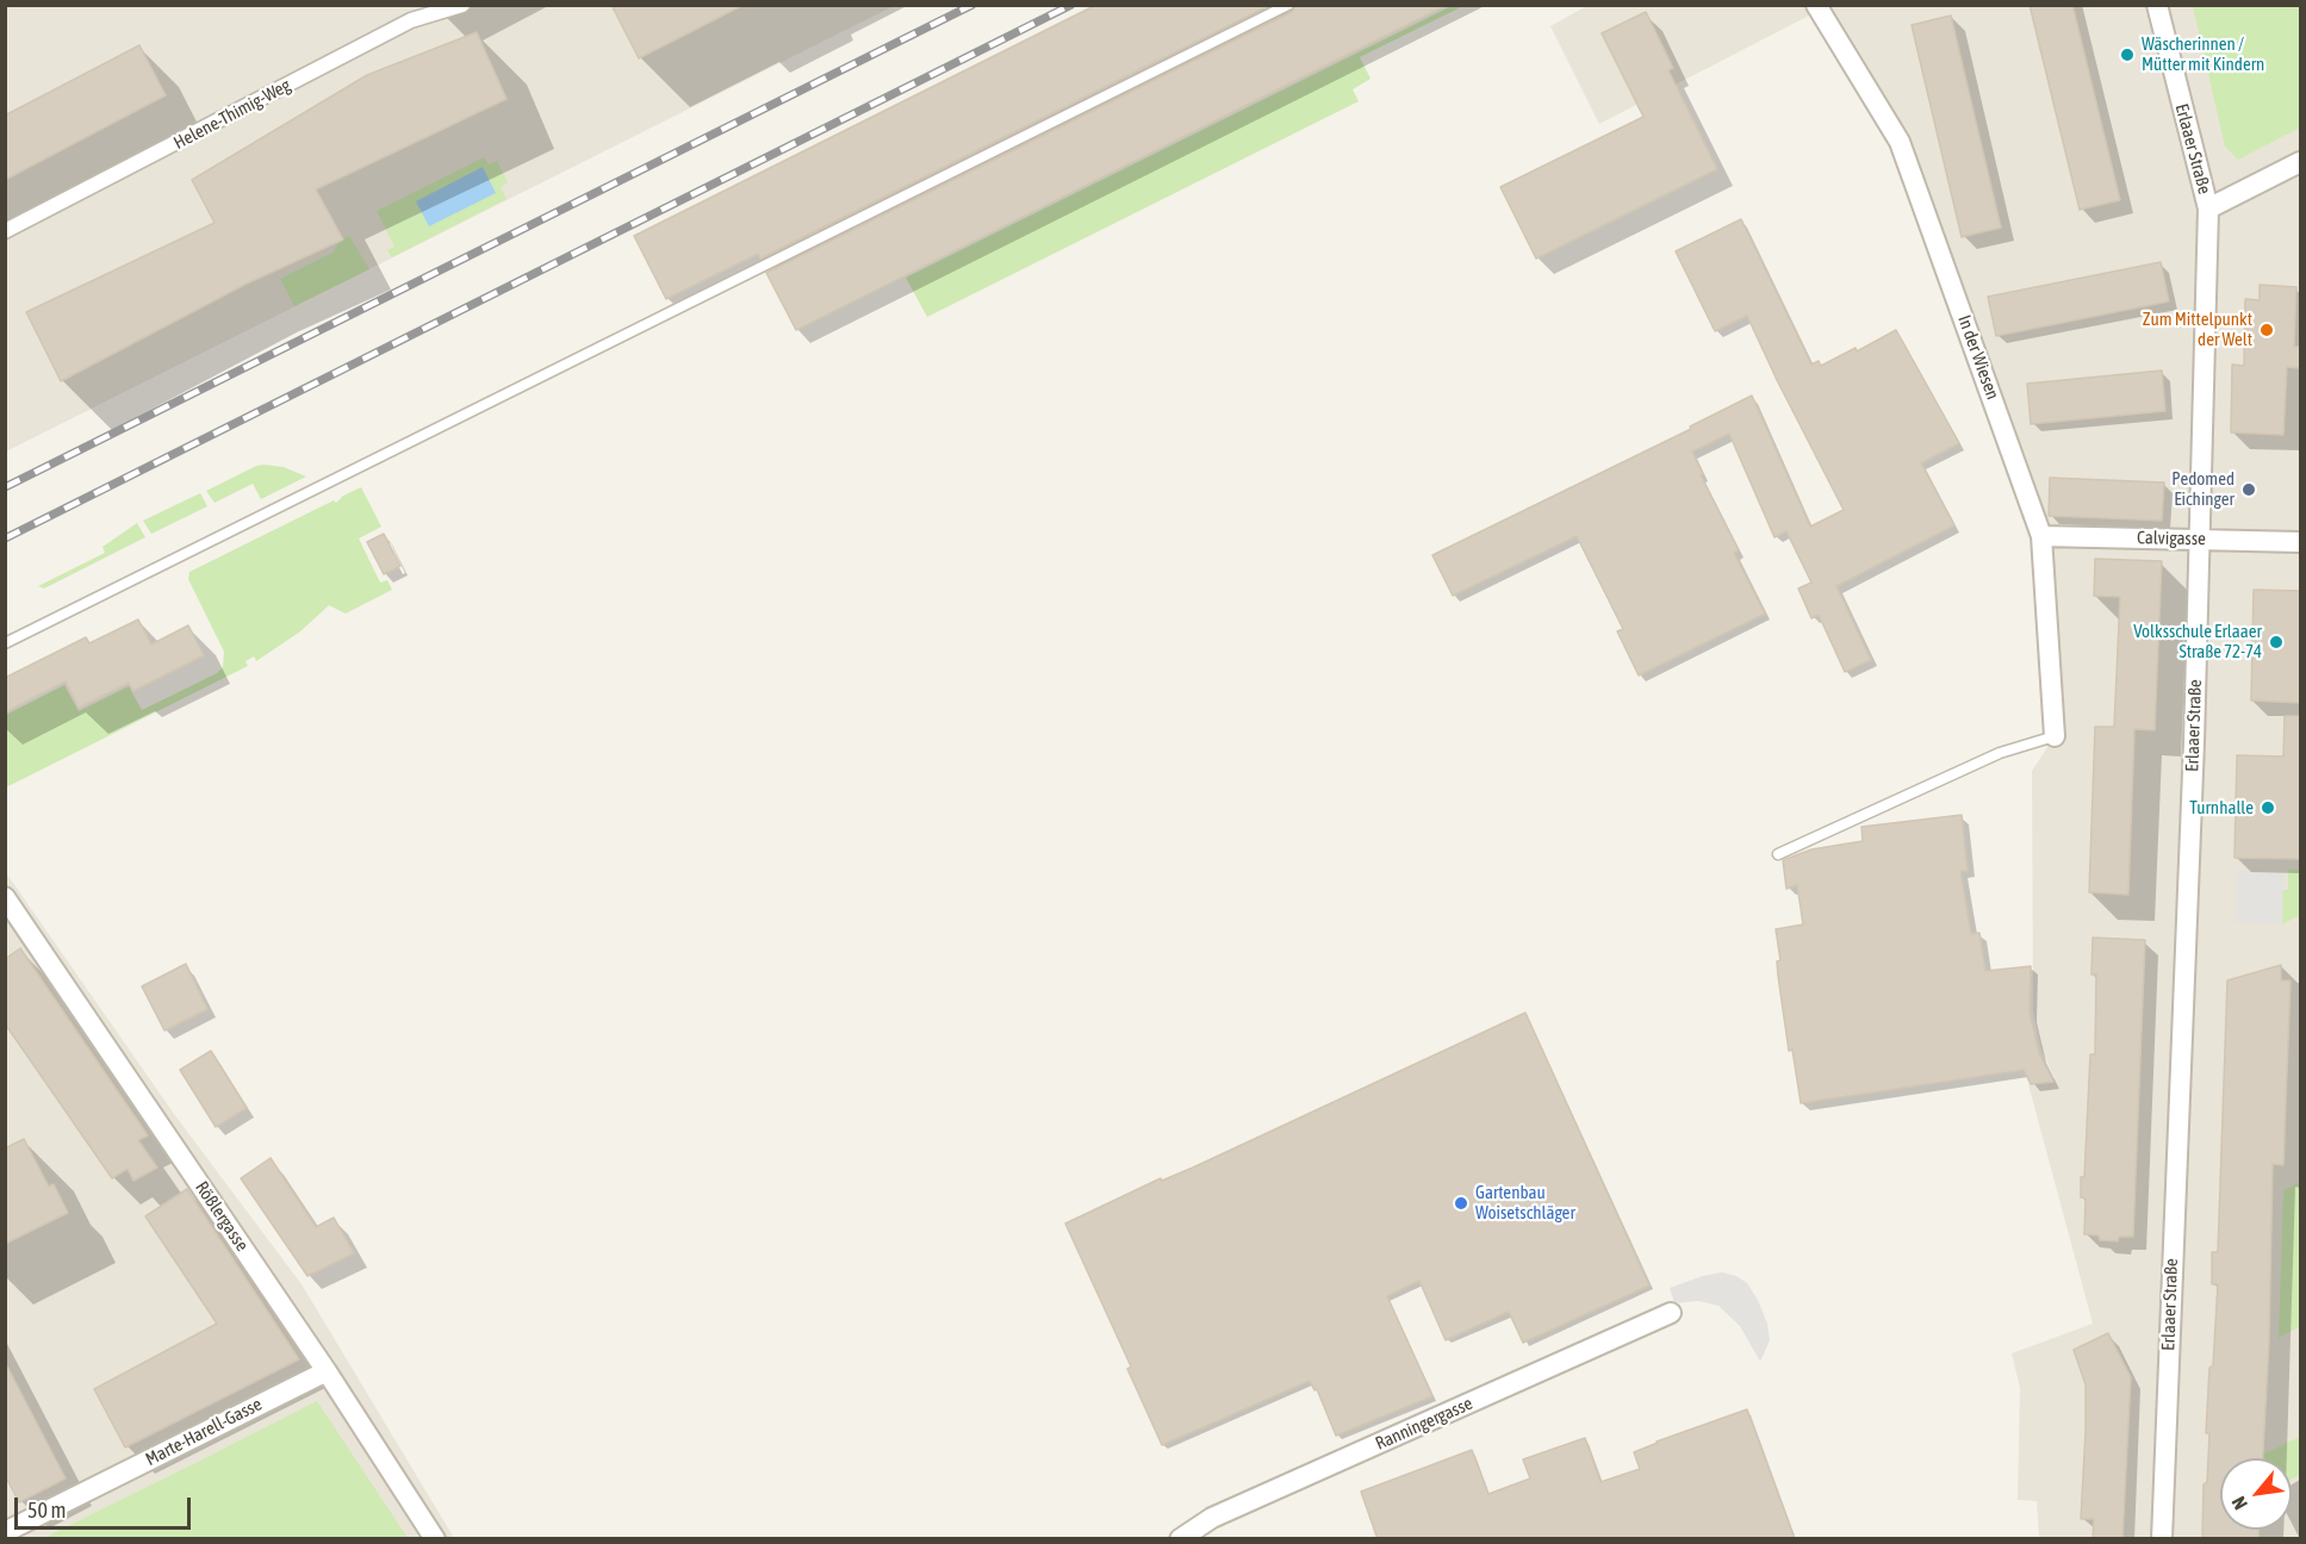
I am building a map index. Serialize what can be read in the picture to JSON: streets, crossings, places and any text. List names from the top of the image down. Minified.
{"streets":{"street":["Helene-Thimig-Weg","Erlaaer Straße","In der Wiesen","Calvigasse","Rößlergasse","Ranningergasse","Marte-Harell-Gasse"]},"crossings":[["Erlaaer Straße","Calvigasse"],["In der Wiesen","Calvigasse"],["Rößlergasse","Marte-Harell-Gasse"]],"places":["Wäscherinnen / Mütter mit Kindern","Zum Mittelpunkt der Welt","Pedomed Eichinger","Volksschule Erlaaer Straße 72-74","Turnhalle","Gartenbau Woisetschläger"],"scale_bar":"50 m","north":"bottom left"}
